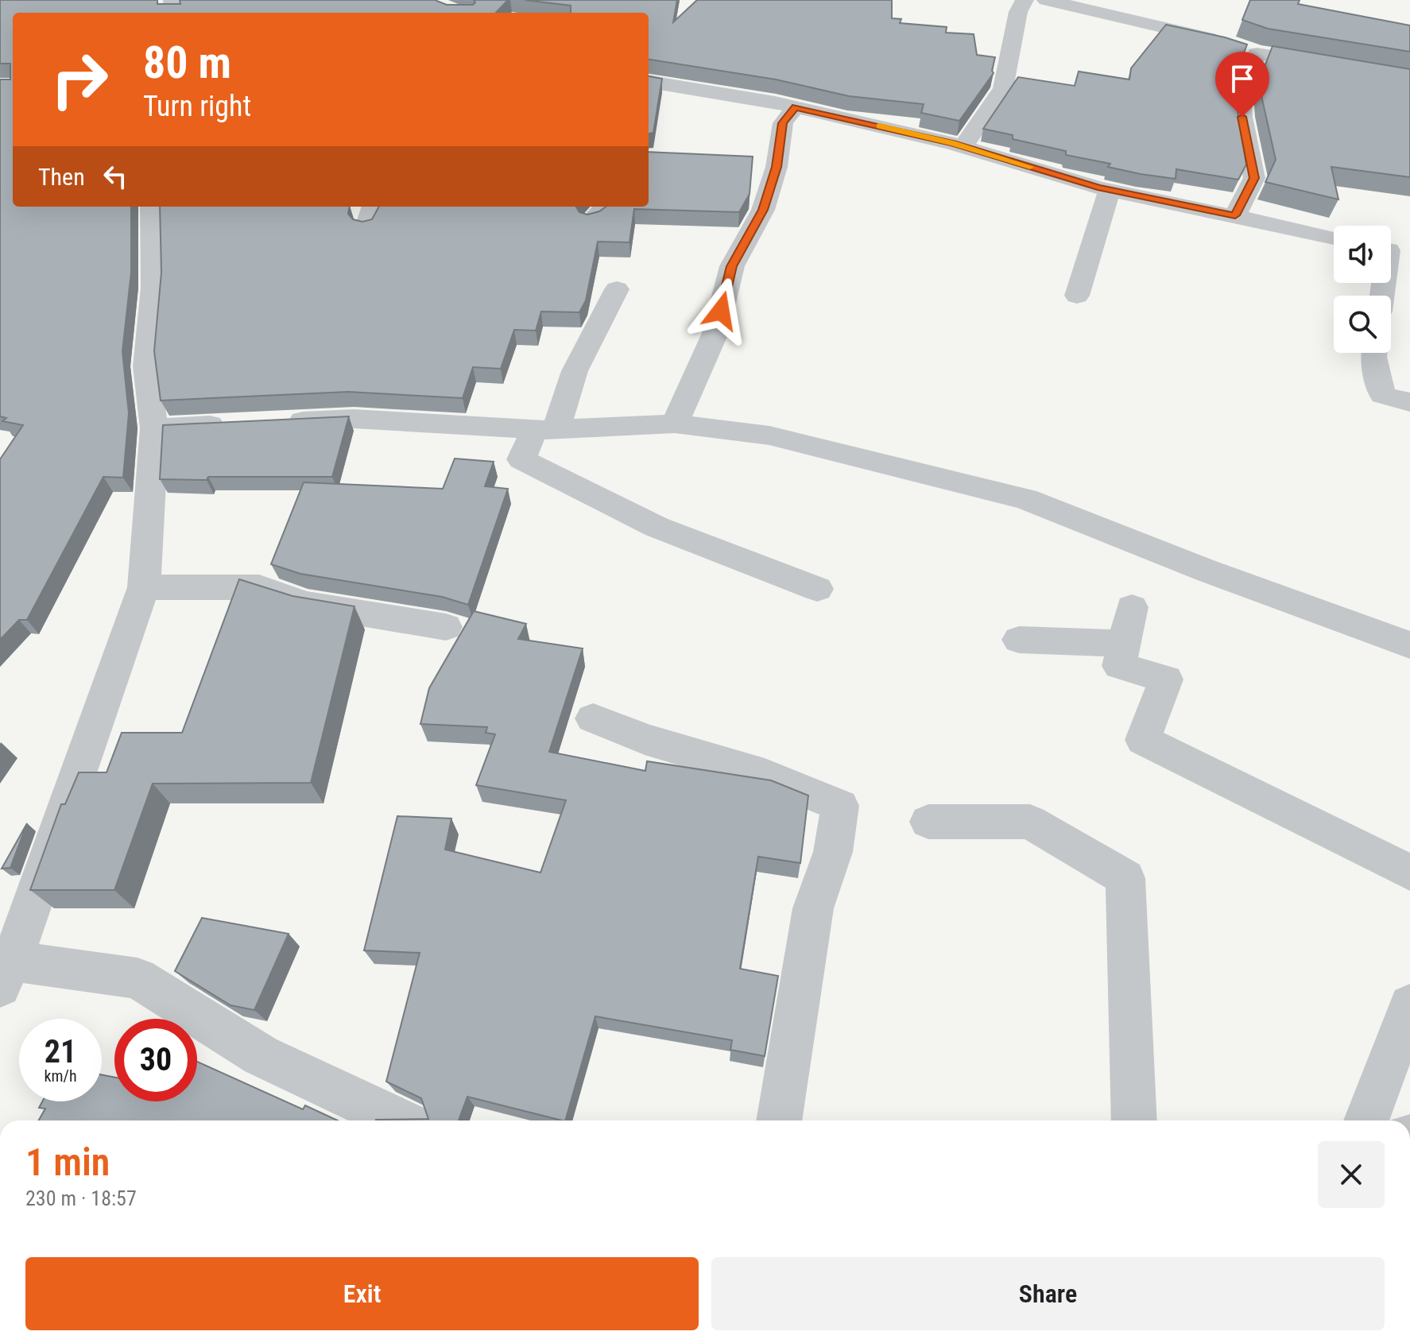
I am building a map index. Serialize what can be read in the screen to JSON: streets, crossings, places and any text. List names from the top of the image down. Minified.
{"page":{"turn":["80 m","Turn right"],"then":"Then","speed":"21 km/h","limit":"30","heading":["1 min","230 m · 18:57"],"buttons":["Exit","Share"]}}
